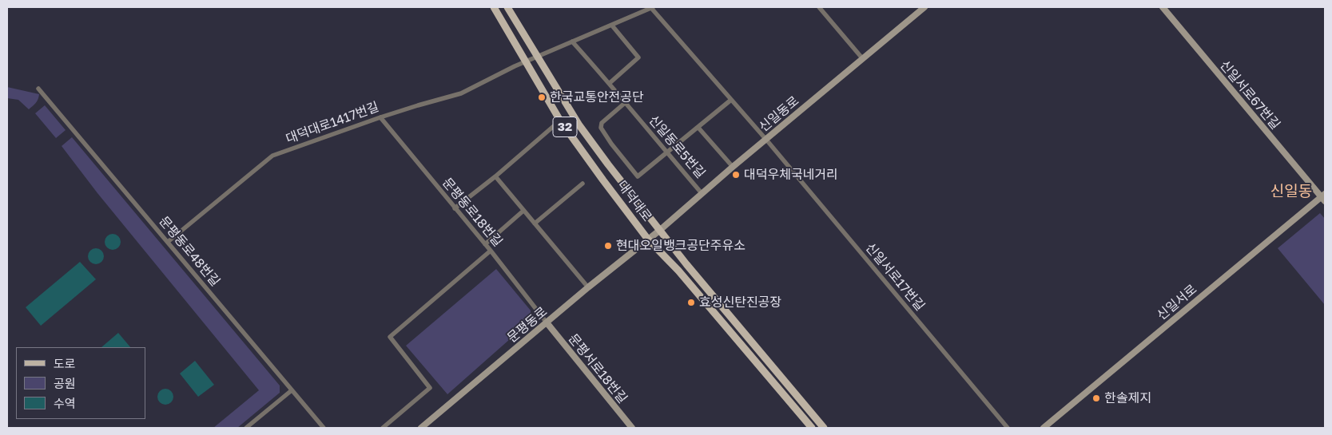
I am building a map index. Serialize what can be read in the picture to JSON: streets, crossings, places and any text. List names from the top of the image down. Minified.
{"streets":{"main road":["신일서로67번길","신일동로","32","대덕대로","신일서로","문평동로","문평서로18번길"],"street":["대덕대로1417번길","신일동로5번길","문평동로18번길","문평동로48번길","신일서로17번길"]},"crossings":[["신일서로67번길","신일서로"],["신일동로","신일동로5번길"],["신일동로","대덕대로"],["신일동로","신일서로17번길"],["신일동로","문평동로"],["대덕대로1417번길","신일동로5번길"],["대덕대로1417번길","대덕대로"],["대덕대로1417번길","문평동로18번길"],["대덕대로1417번길","문평동로48번길"],["대덕대로1417번길","신일서로17번길"],["대덕대로","문평동로"],["문평동로18번길","문평동로"],["문평동로18번길","문평서로18번길"],["문평동로","문평서로18번길"]],"districts":["신일동"],"places":["한국교통안전공단","대덕우체국네거리","현대오일뱅크공단주유소","효성신탄진공장","한솔제지"],"legend":["도로","공원","수역"]}
